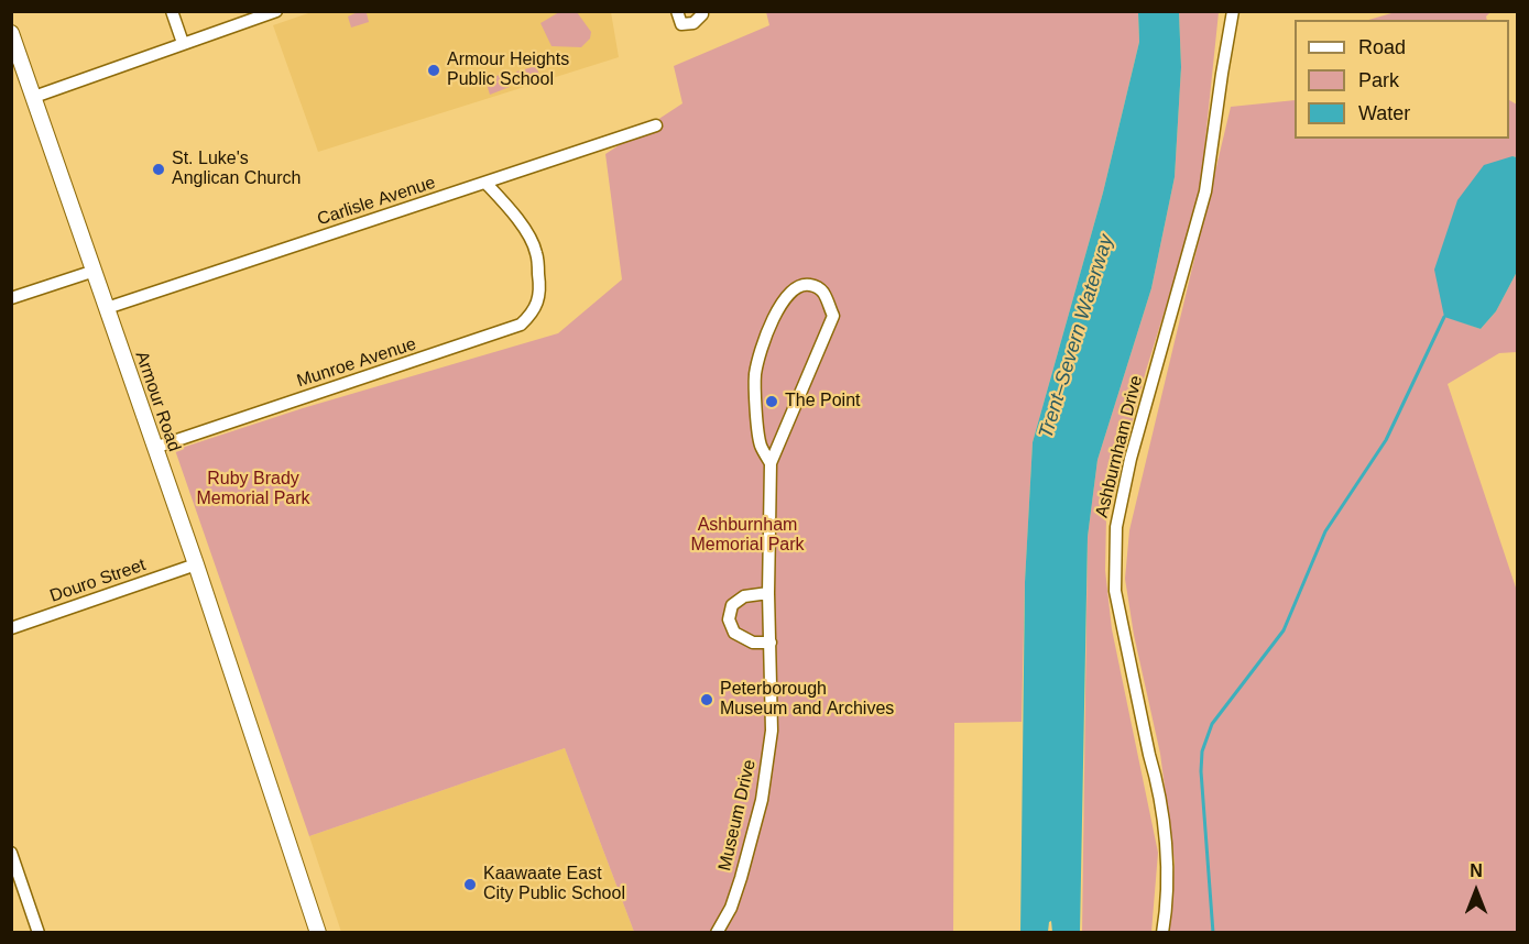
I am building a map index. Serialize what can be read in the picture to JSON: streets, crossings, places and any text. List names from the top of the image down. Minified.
{"streets":{"main road":["Armour Road"],"street":["Carlisle Avenue","Munroe Avenue","Ashburnham Drive","Douro Street","Museum Drive"]},"crossings":[["Carlisle Avenue","Munroe Avenue"],["Carlisle Avenue","Armour Road"],["Munroe Avenue","Armour Road"],["Armour Road","Douro Street"]],"water":["Trent–Severn Waterway"],"parks":["Ruby Brady Memorial Park","Ashburnham Memorial Park"],"places":["Armour Heights Public School","St. Luke's Anglican Church","The Point","Peterborough Museum and Archives","Kaawaate East City Public School"],"legend":["Road","Park","Water"],"north":"top"}
